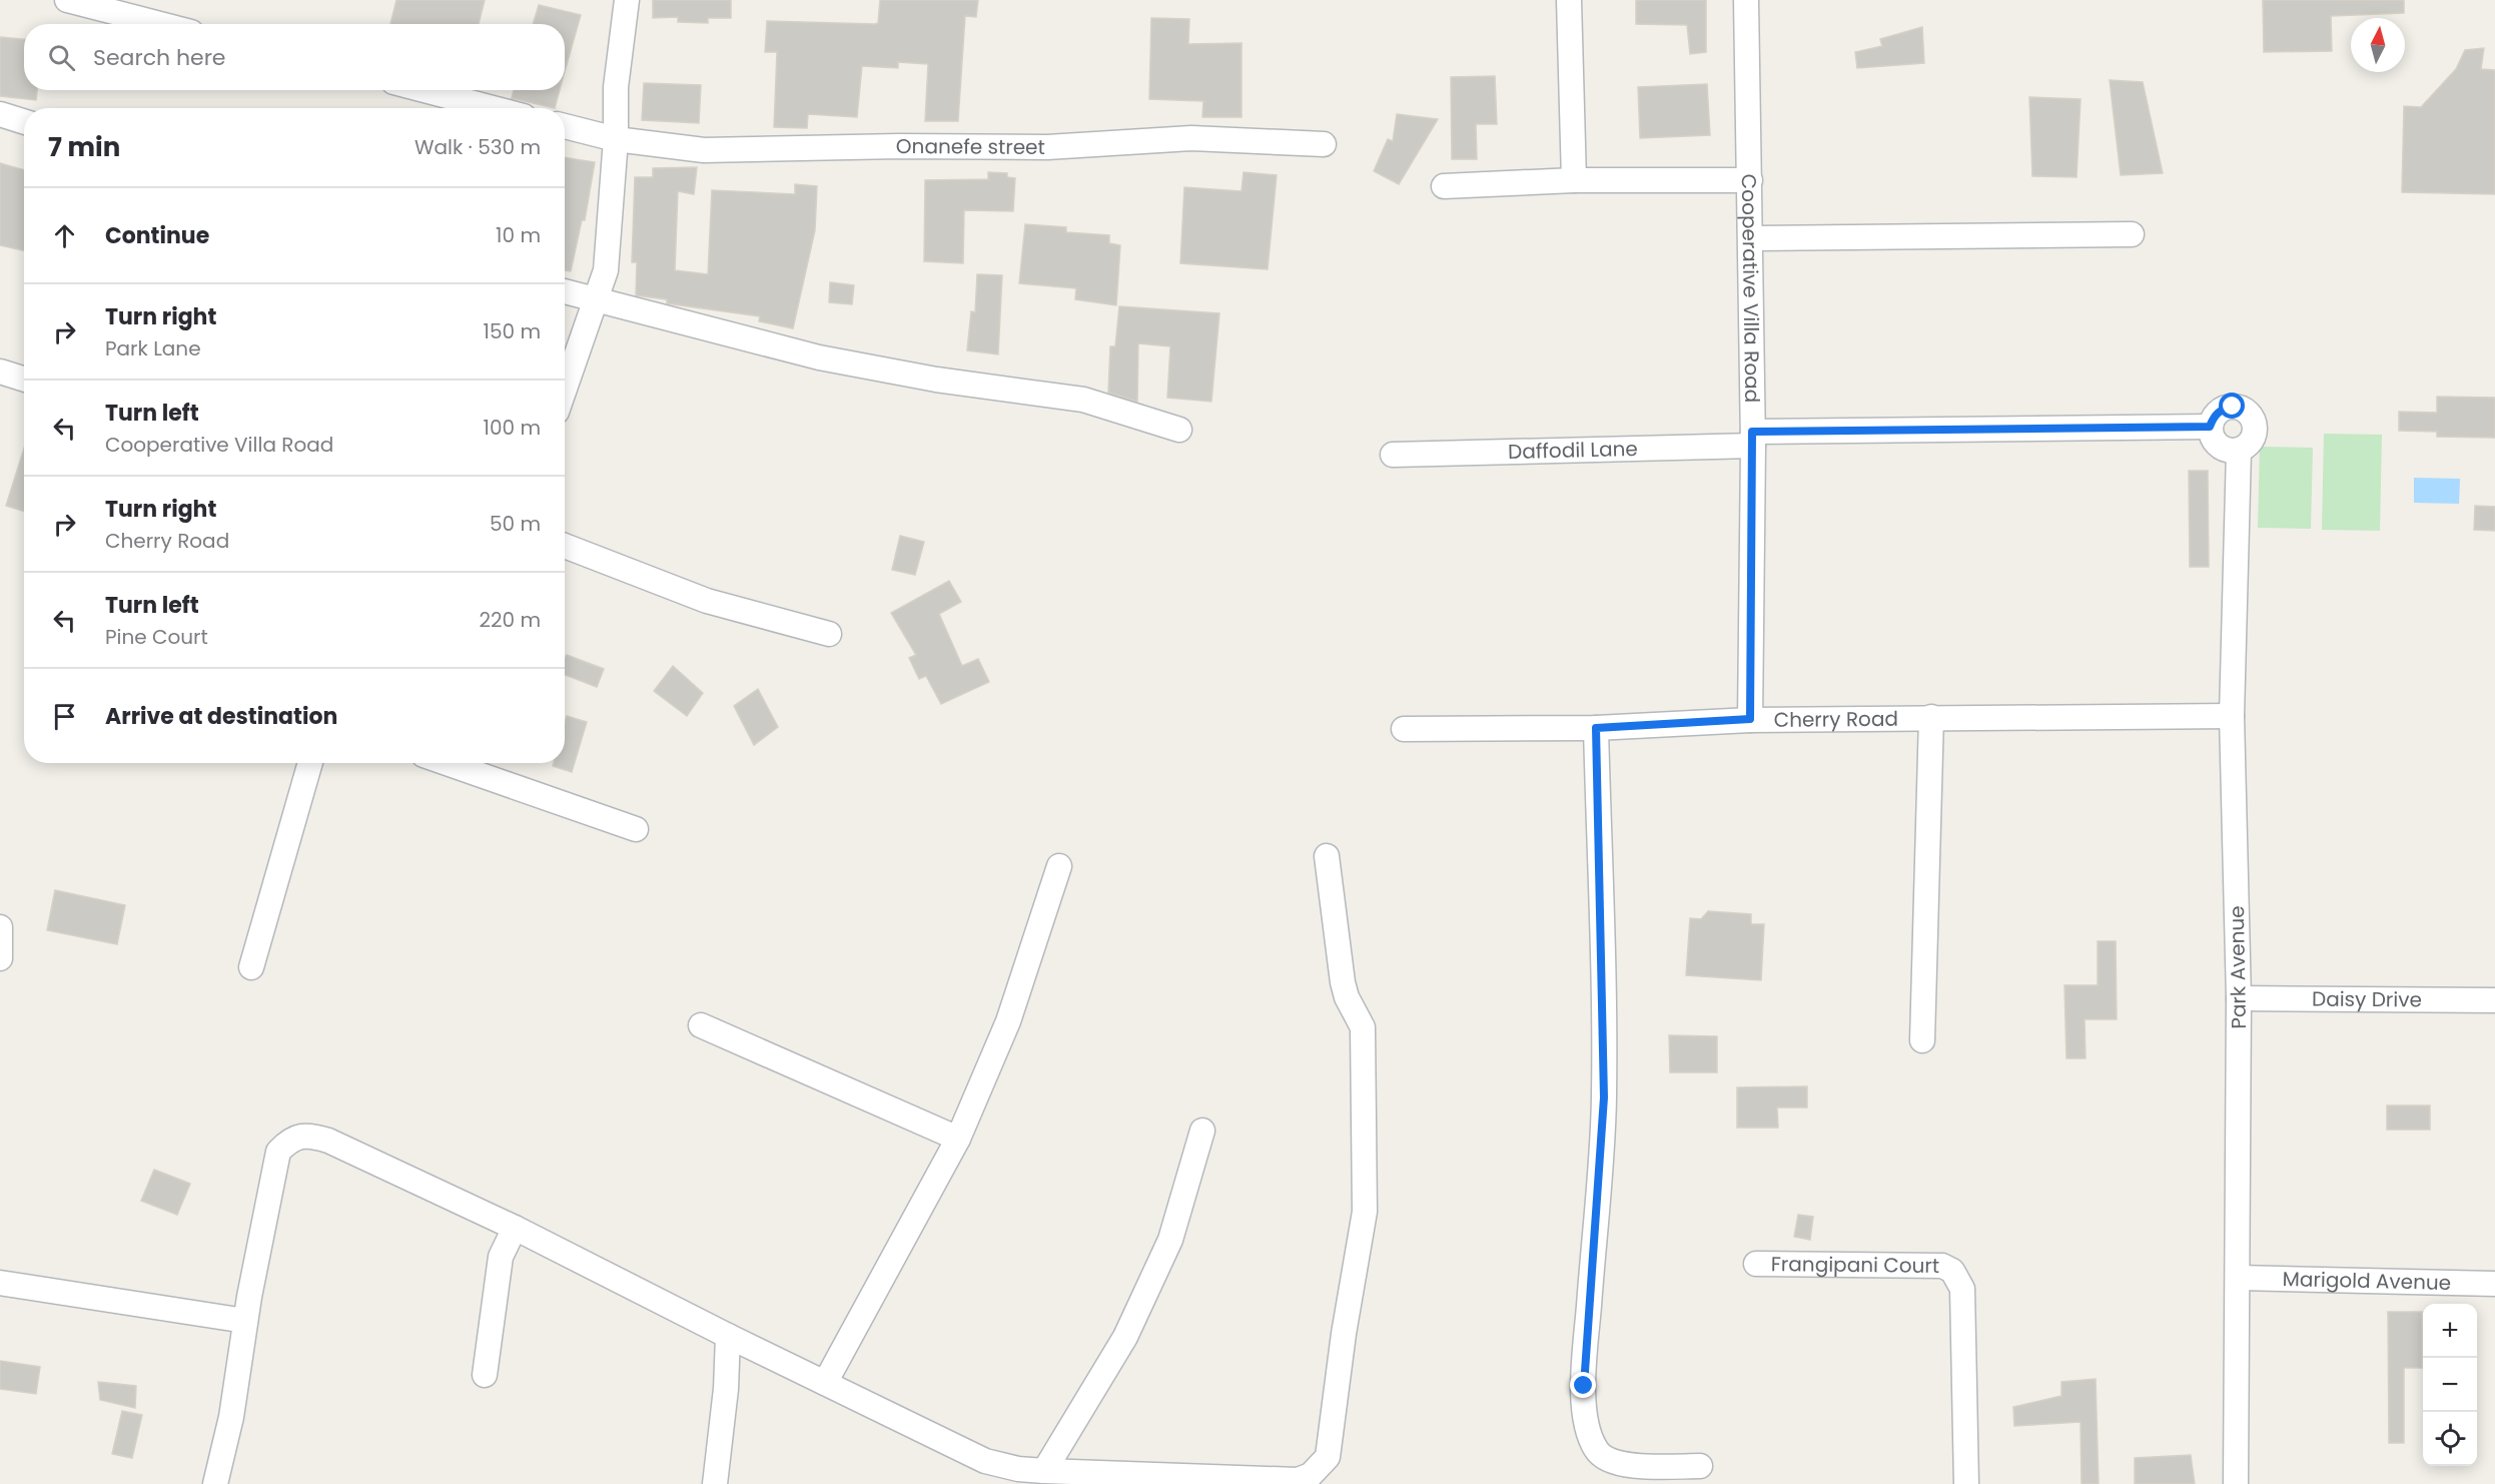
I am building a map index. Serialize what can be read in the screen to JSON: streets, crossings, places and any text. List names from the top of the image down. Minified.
{"streets":{"street":["Onanefe street","Cooperative Villa Road","Daffodil Lane","Cherry Road","Park Avenue","Daisy Drive","Frangipani Court","Marigold Avenue"]},"crossings":[["Cooperative Villa Road","Daffodil Lane"],["Cooperative Villa Road","Cherry Road"],["Daffodil Lane","Park Avenue"],["Cherry Road","Park Avenue"],["Park Avenue","Daisy Drive"],["Park Avenue","Marigold Avenue"]],"north":"top","page":{"search":"Search here","heading":["7 min","Walk · 530 m"],"list":[["Continue","10 m"],["Turn right","Park Lane","150 m"],["Turn left","Cooperative Villa Road","100 m"],["Turn right","Cherry Road","50 m"],["Turn left","Pine Court","220 m"],"Arrive at destination"],"map_buttons":["+","−"]}}
